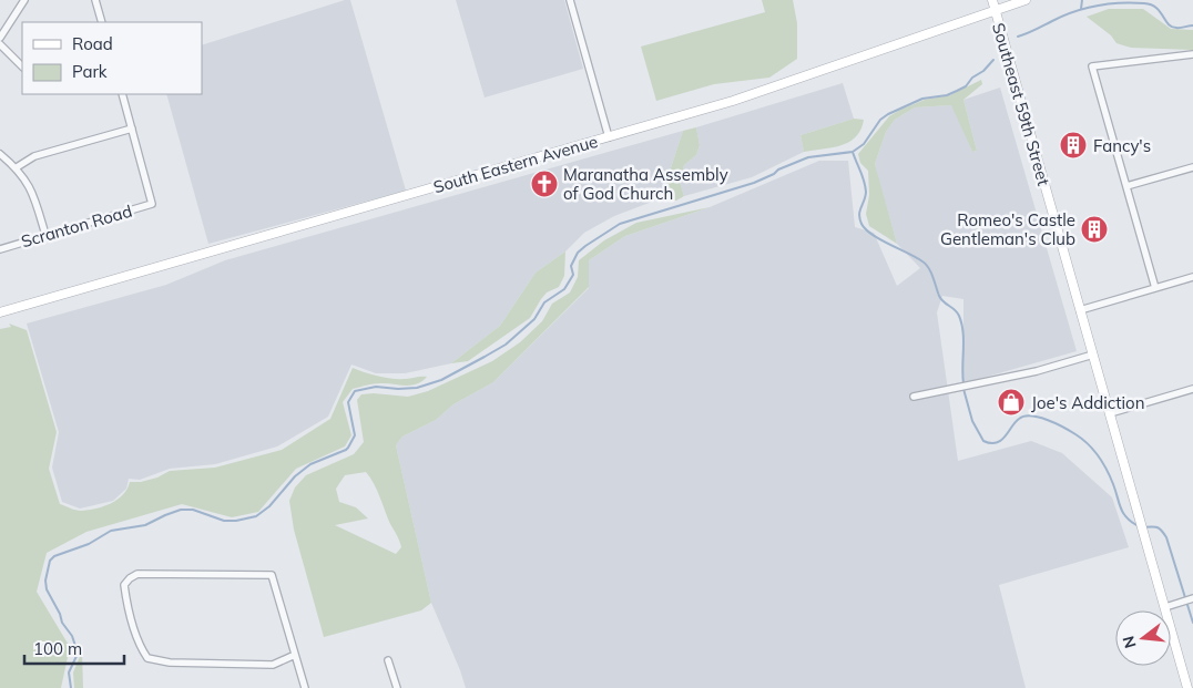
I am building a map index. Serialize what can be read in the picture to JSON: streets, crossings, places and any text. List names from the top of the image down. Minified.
{"streets":{"main road":["Southeast 59th Street","South Eastern Avenue"],"street":["Scranton Road"]},"crossings":[["Southeast 59th Street","South Eastern Avenue"]],"places":{"building":["Fancy's","Romeo's Castle Gentleman's Club"],"church":["Maranatha Assembly of God Church"],"shop":["Joe's Addiction"]},"legend":["Road","Park"],"scale_bar":"100 m","north":"left"}
